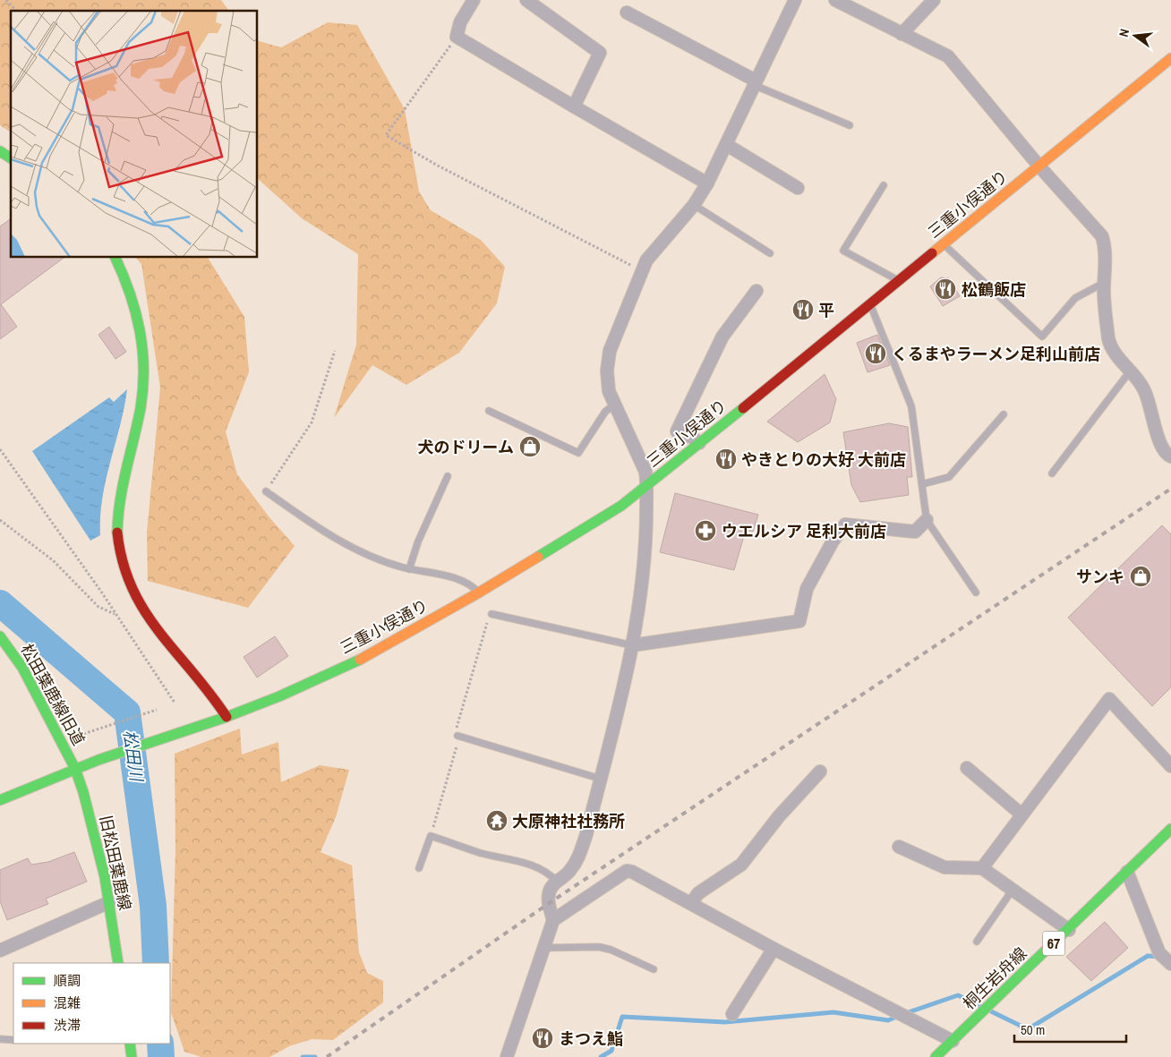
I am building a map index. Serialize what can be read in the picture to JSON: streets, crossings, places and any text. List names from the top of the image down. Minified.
{"streets":{"street":["三重小俣通り","松田葉鹿線旧道","旧松田葉鹿線","67","桐生岩舟線"]},"crossings":[["三重小俣通り","松田葉鹿線旧道"],["三重小俣通り","旧松田葉鹿線"],["松田葉鹿線旧道","旧松田葉鹿線"]],"water":["松田川"],"places":{"restaurant":["松鶴飯店","平","くるまやラーメン足利山前店","やきとりの大好 大前店","まつえ鮨"],"shop":["犬のドリーム","サンキ"],"pharmacy":["ウエルシア 足利大前店"],"temple":["大原神社社務所"]},"legend":["順調","混雑","渋滞"],"scale_bar":"50 m","north":"left"}
